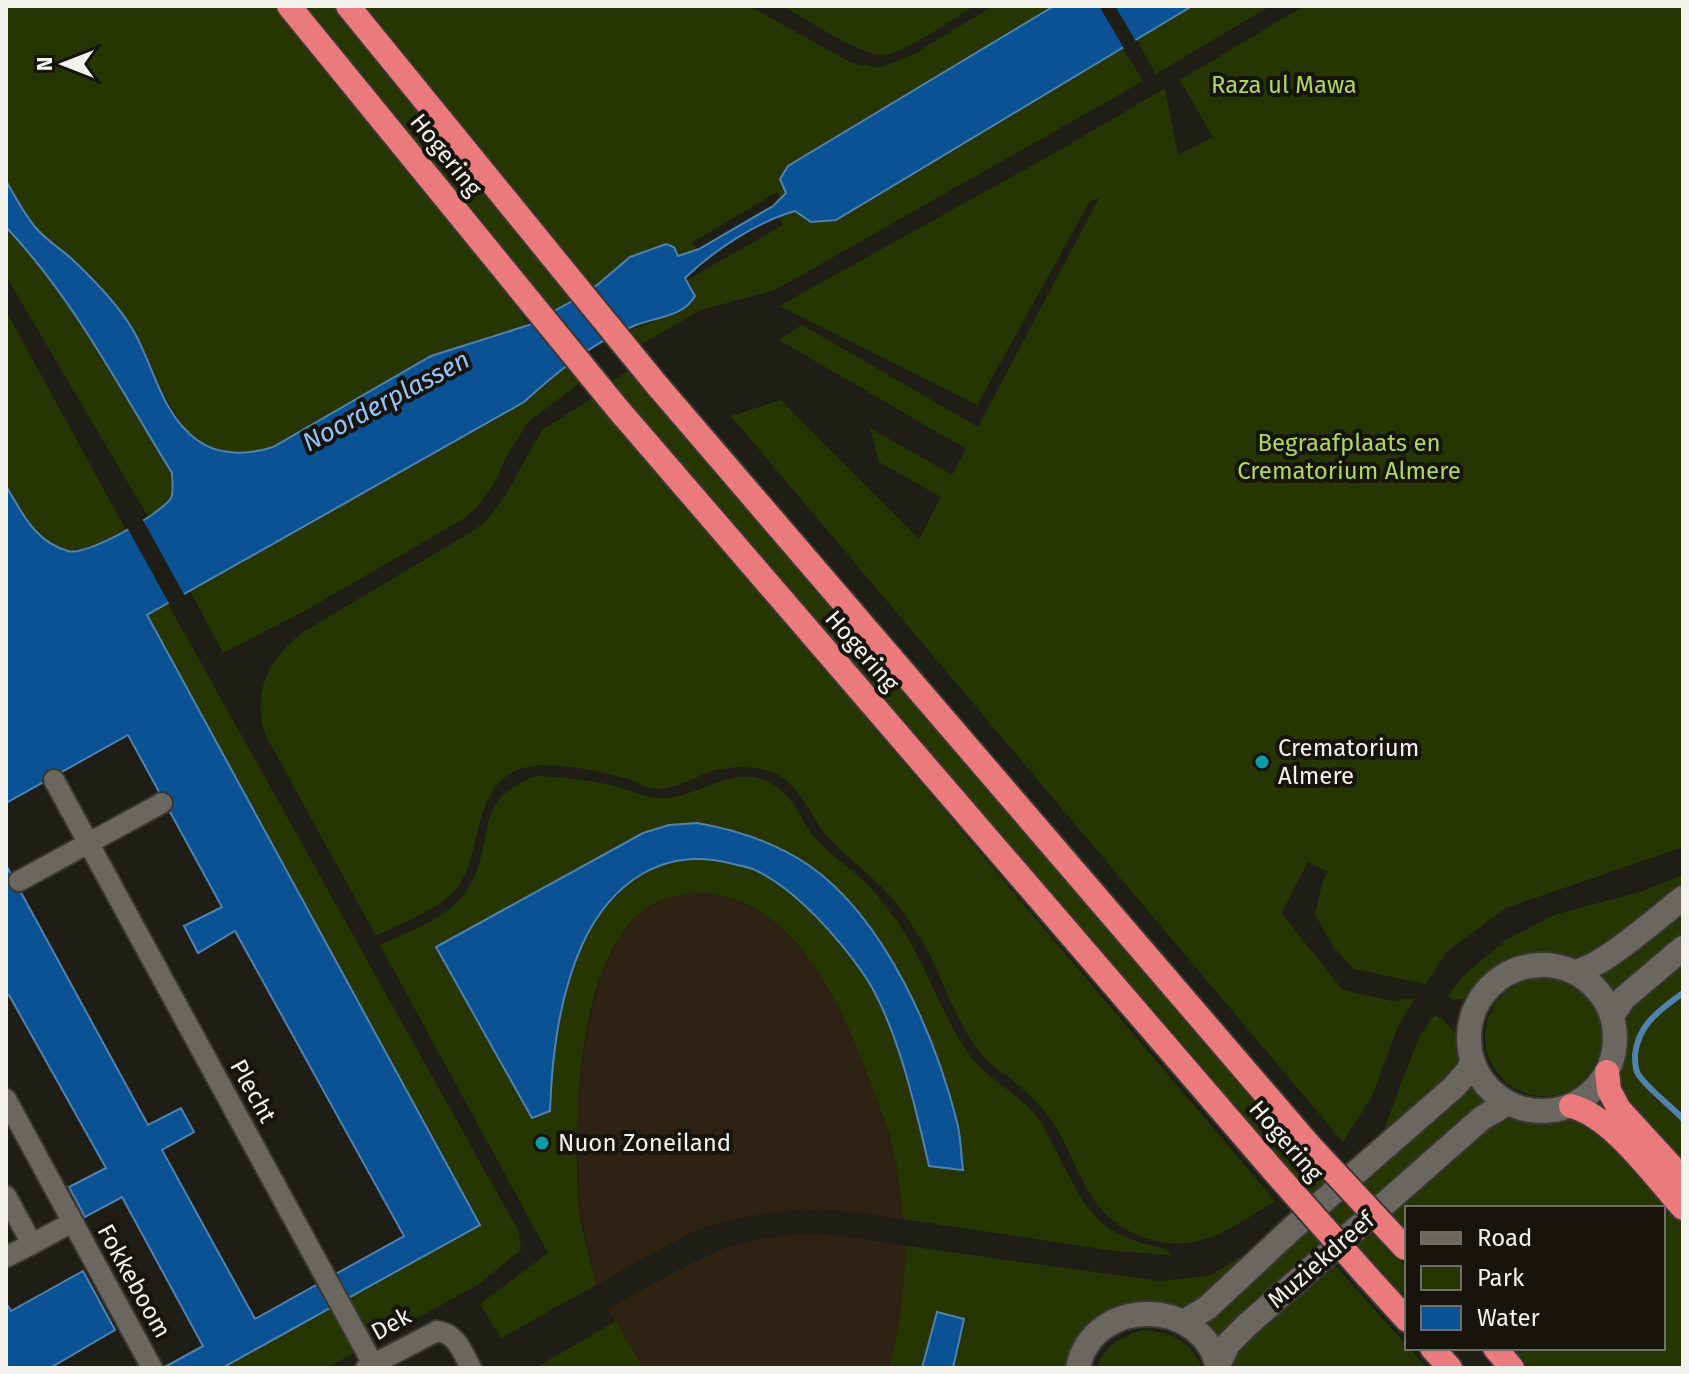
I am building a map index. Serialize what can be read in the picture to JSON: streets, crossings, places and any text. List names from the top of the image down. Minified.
{"streets":{"highway":["Hogering"],"main road":["Muziekdreef"],"street":["Plecht","Fokkeboom","Dek"]},"crossings":[["Plecht","Dek"]],"water":["Noorderplassen"],"parks":["Raza ul Mawa","Begraafplaats en Crematorium Almere"],"places":["Crematorium Almere","Nuon Zoneiland"],"legend":["Road","Park","Water"],"north":"left"}
